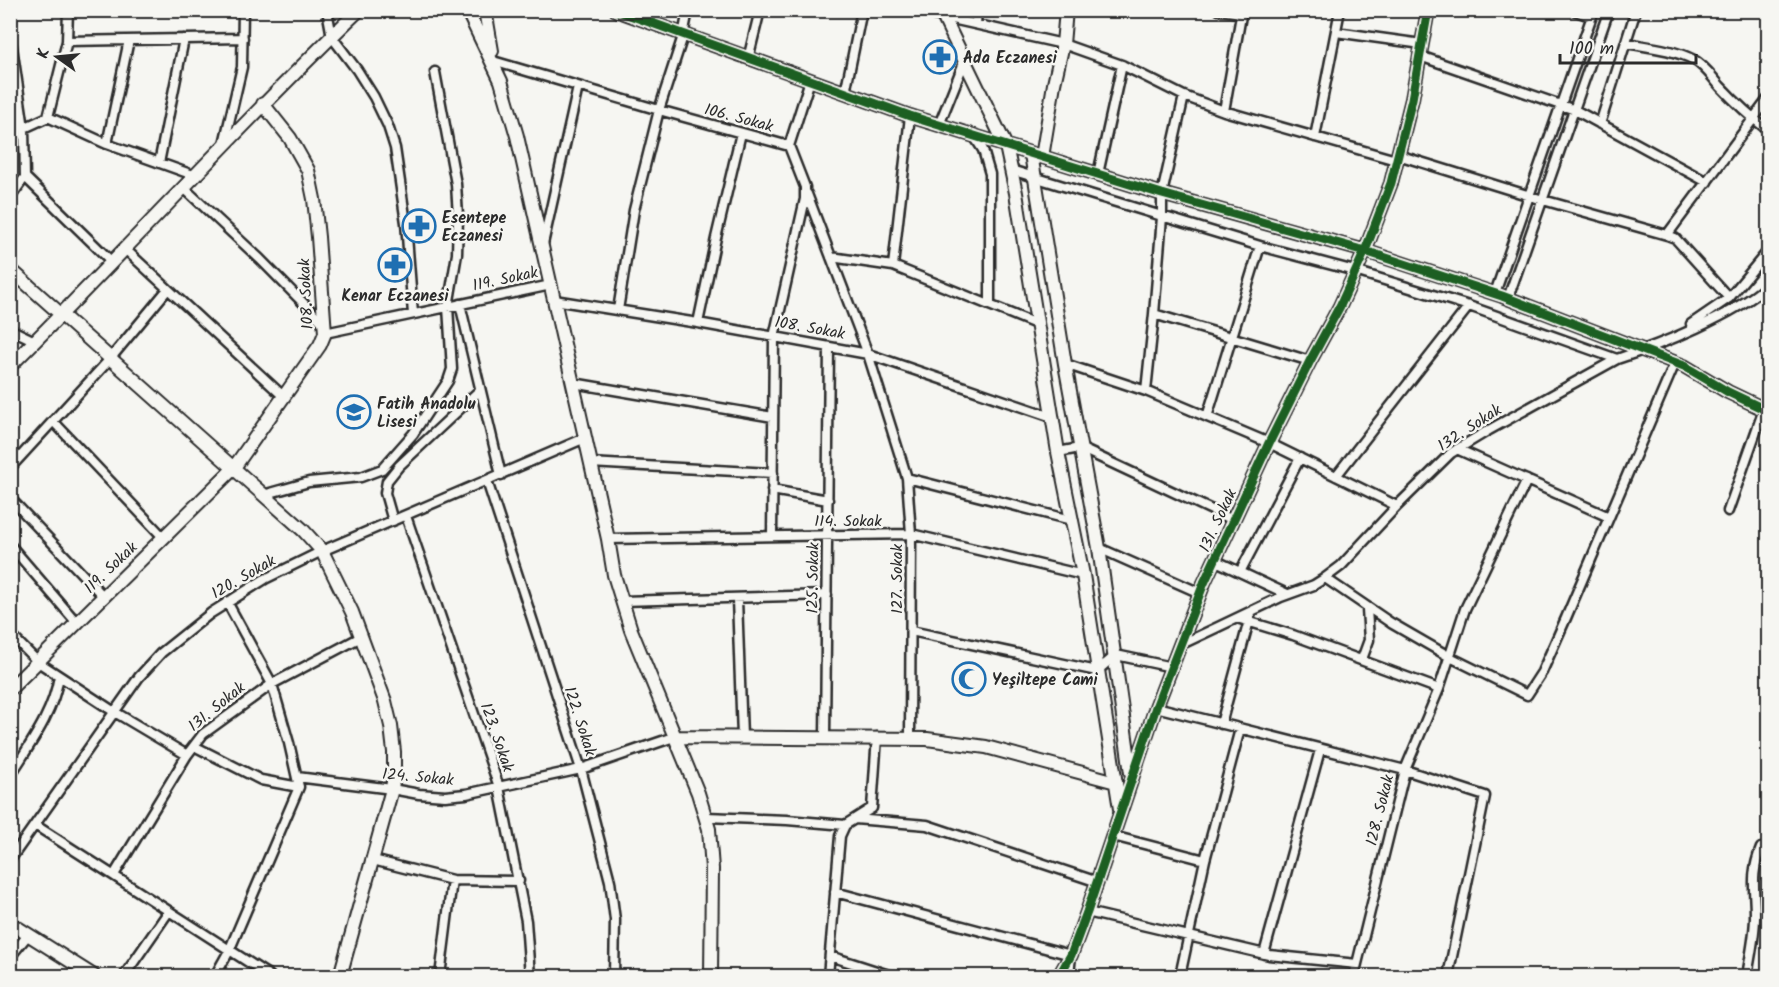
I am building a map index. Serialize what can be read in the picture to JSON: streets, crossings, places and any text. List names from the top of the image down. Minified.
{"streets":{"street":["106. Sokak","119. Sokak","108. Sokak","132. Sokak","114. Sokak","131. Sokak","120. Sokak","125. Sokak","127. Sokak","122. Sokak","123. Sokak","124. Sokak","128. Sokak"]},"crossings":[["106. Sokak","108. Sokak"],["106. Sokak","114. Sokak"],["106. Sokak","127. Sokak"],["119. Sokak","108. Sokak"],["108. Sokak","125. Sokak"],["108. Sokak","127. Sokak"],["132. Sokak","131. Sokak"],["114. Sokak","125. Sokak"],["114. Sokak","127. Sokak"],["131. Sokak","124. Sokak"],["120. Sokak","122. Sokak"],["120. Sokak","123. Sokak"],["122. Sokak","124. Sokak"],["123. Sokak","124. Sokak"]],"places":{"pharmacy":["Ada Eczanesi","Esentepe Eczanesi","Kenar Eczanesi"],"school or university":["Fatih Anadolu Lisesi"],"mosque":["Yeşiltepe Cami"]},"scale_bar":"100 m","north":"left"}
